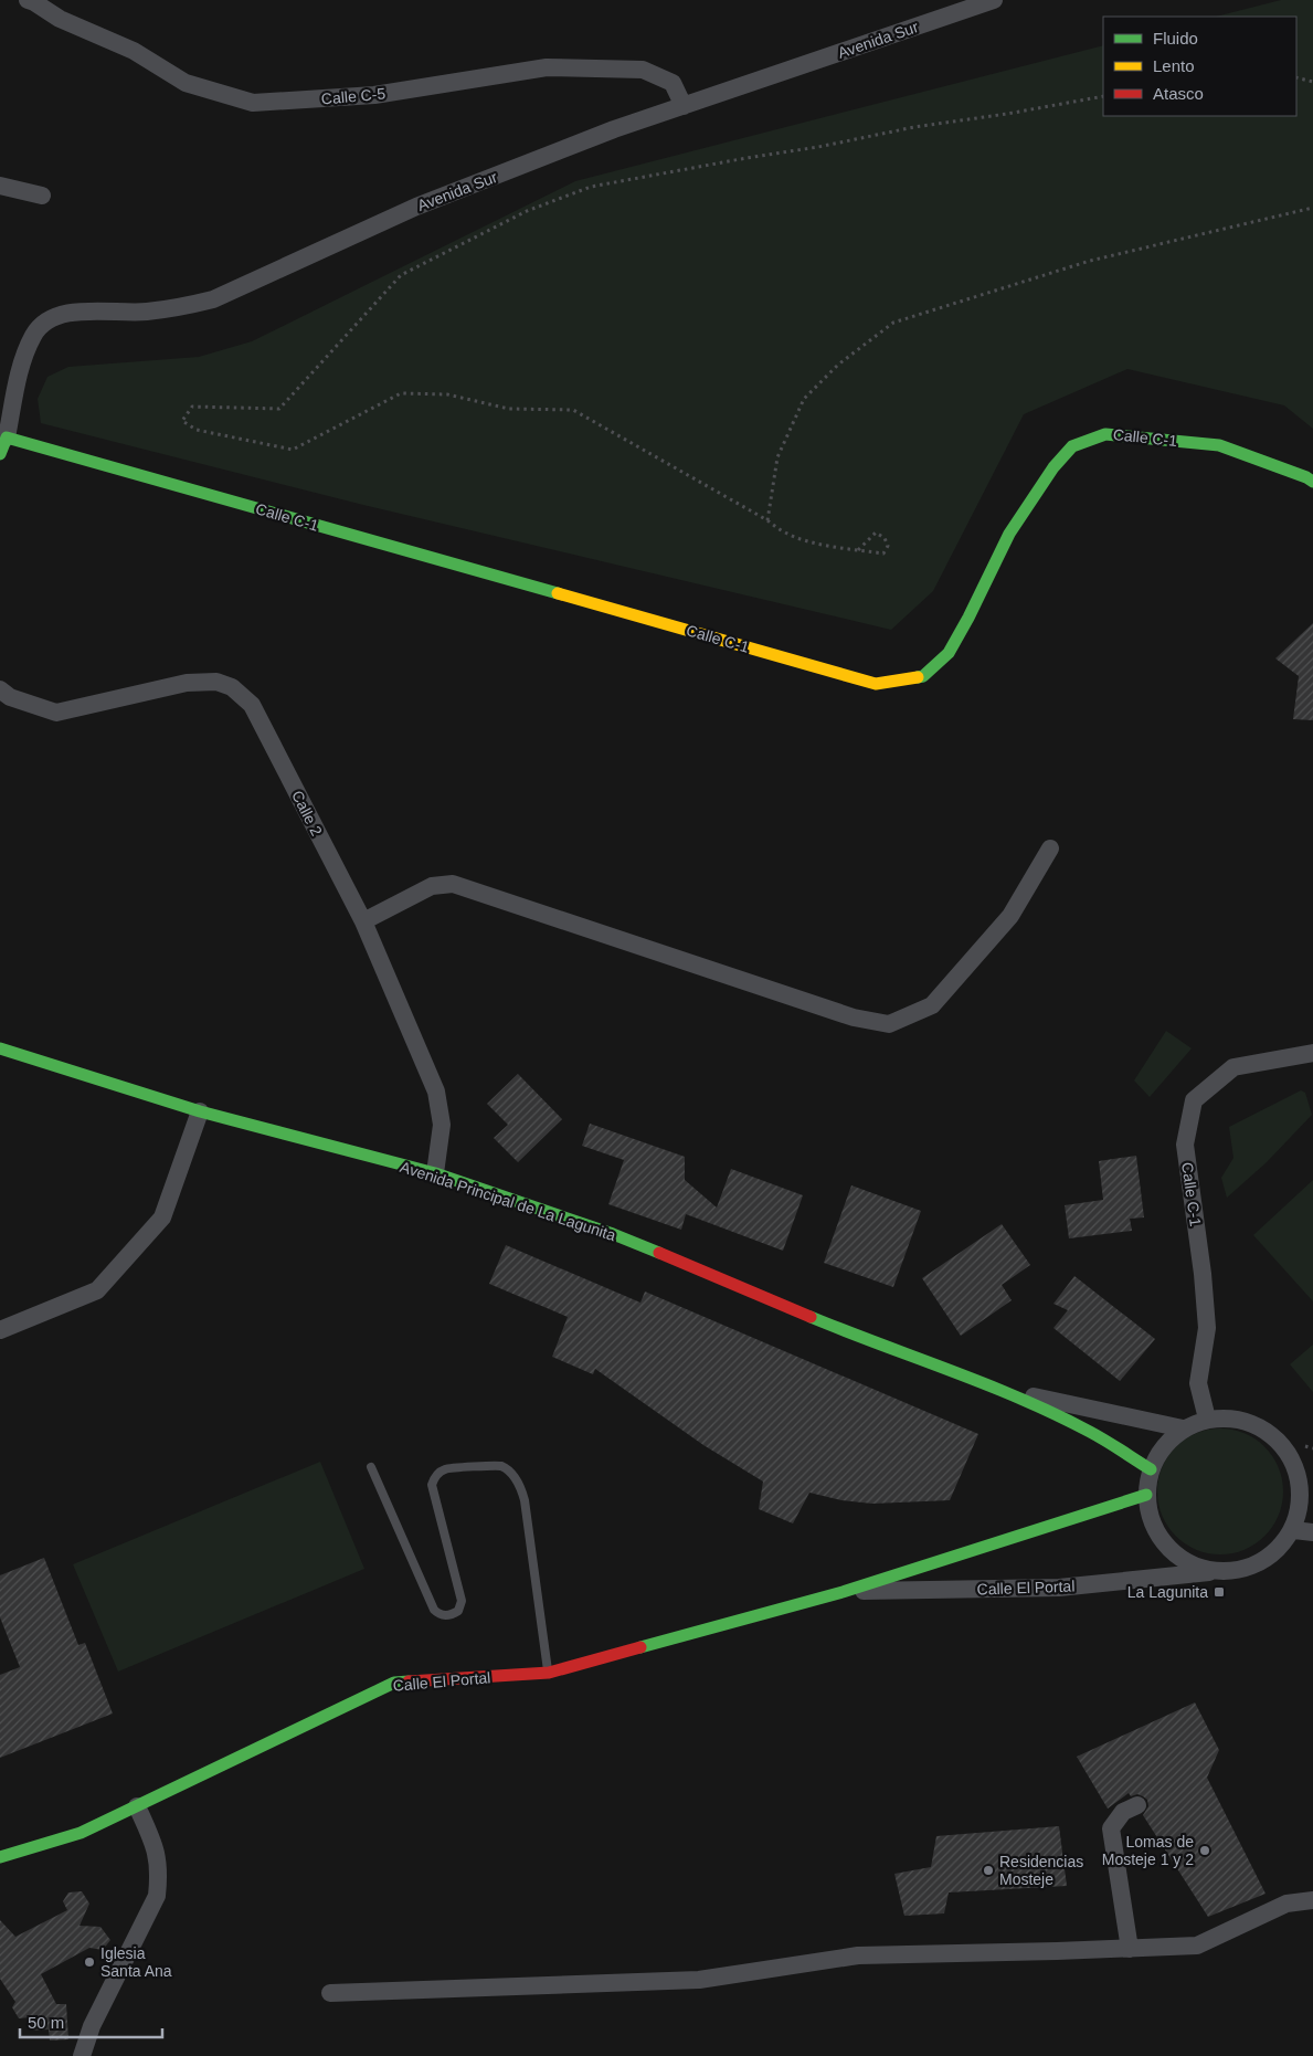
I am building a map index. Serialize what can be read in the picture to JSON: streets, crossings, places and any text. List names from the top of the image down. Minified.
{"streets":{"street":["Avenida Sur","Calle C-5","Calle C-1","Calle 2","Avenida Principal de La Lagunita","Calle El Portal"]},"crossings":[["Avenida Sur","Calle C-5"],["Avenida Sur","Calle C-1"],["Calle C-1","Avenida Principal de La Lagunita"],["Calle C-1","Calle El Portal"],["Calle 2","Avenida Principal de La Lagunita"],["Avenida Principal de La Lagunita","Calle El Portal"]],"places":{"transit":["La Lagunita"],"other":["Lomas de Mosteje 1 y 2","Residencias Mosteje","Iglesia Santa Ana"]},"legend":["Fluido","Lento","Atasco"],"scale_bar":"50 m"}
